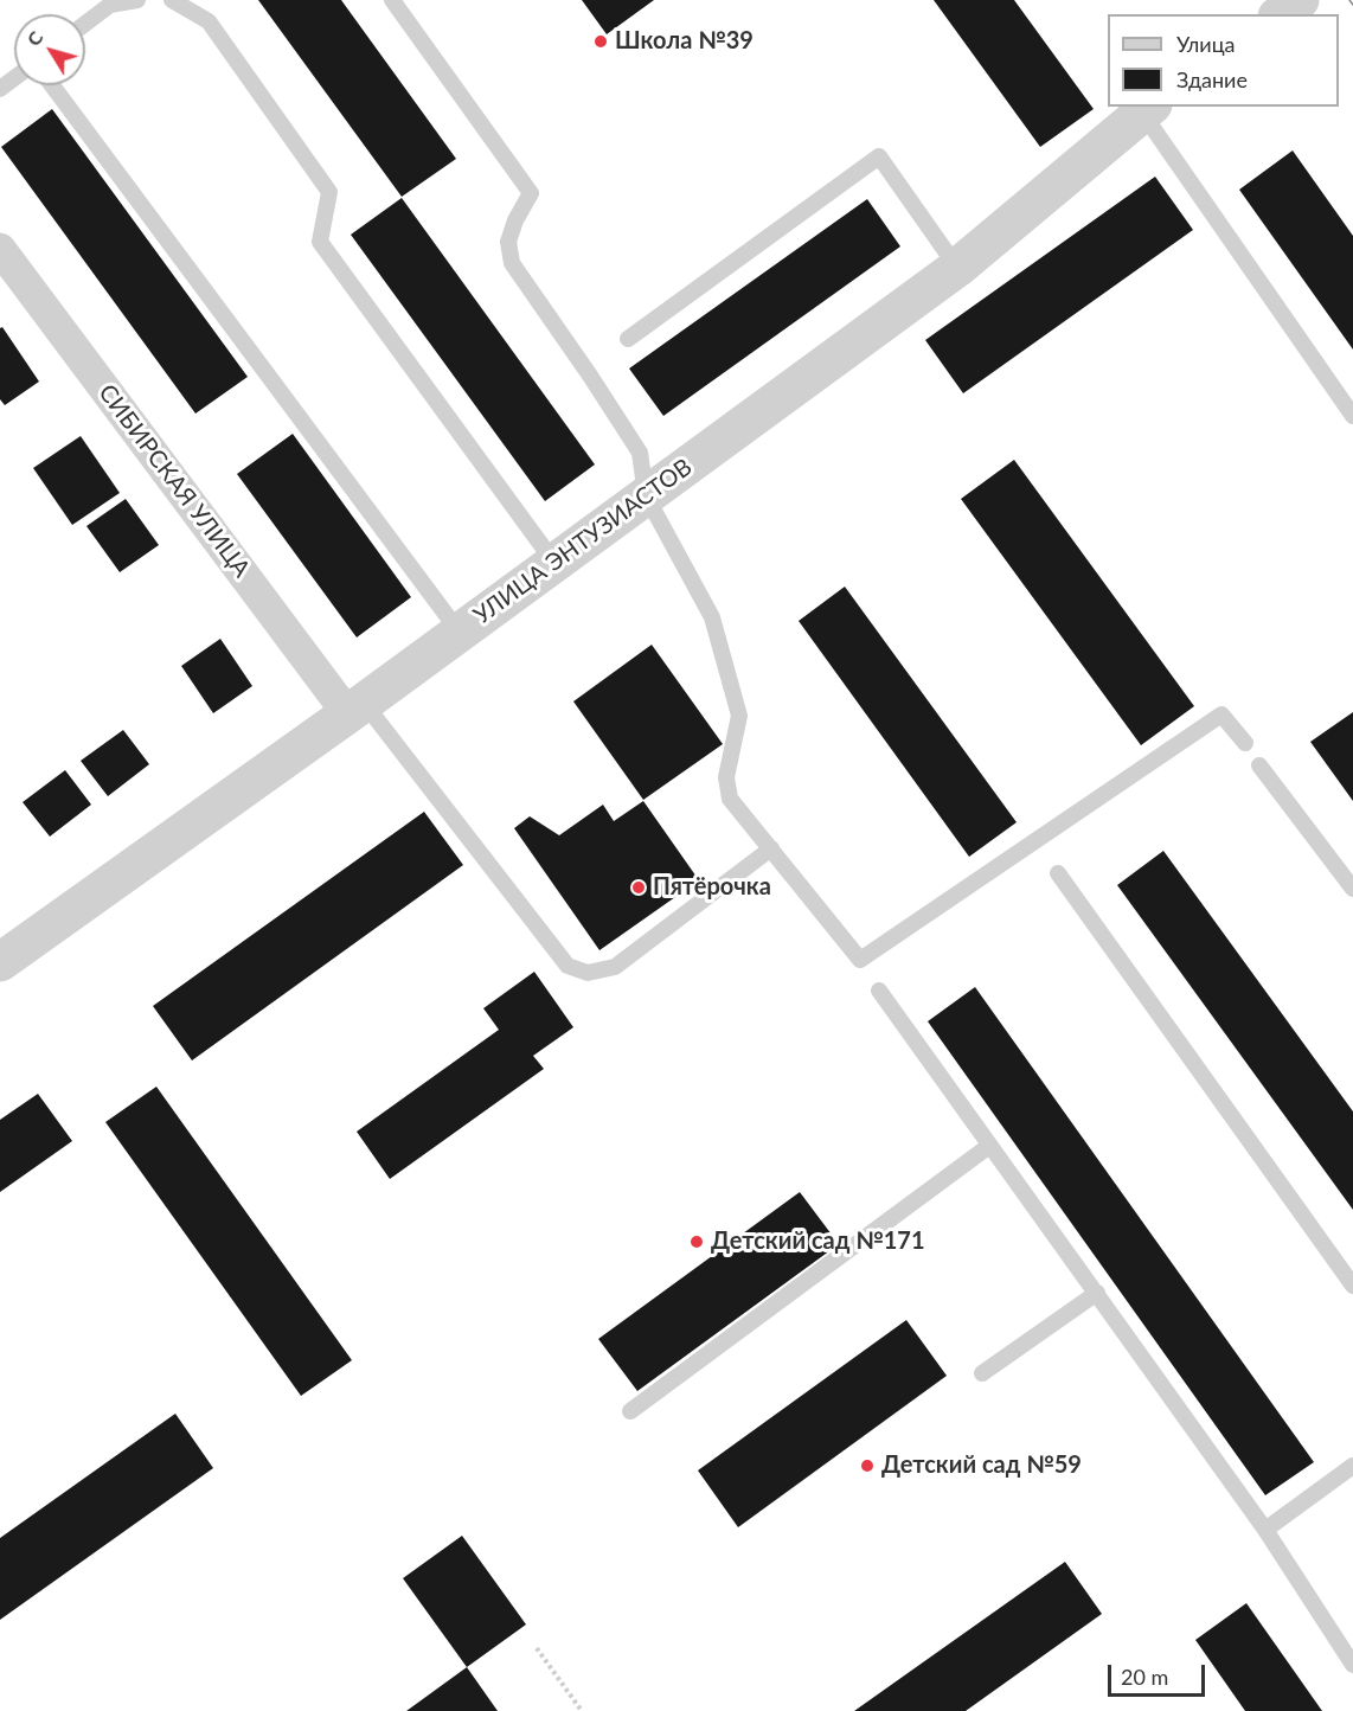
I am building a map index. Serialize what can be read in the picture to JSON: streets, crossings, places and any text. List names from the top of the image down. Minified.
{"streets":{"street":["СИБИРСКАЯ УЛИЦА","УЛИЦА ЭНТУЗИАСТОВ"]},"crossings":[["СИБИРСКАЯ УЛИЦА","УЛИЦА ЭНТУЗИАСТОВ"]],"places":["Школа №39","Пятёрочка","Детский сад №171","Детский сад №59"],"legend":["Улица","Здание"],"scale_bar":"20 m","north":"top left"}
